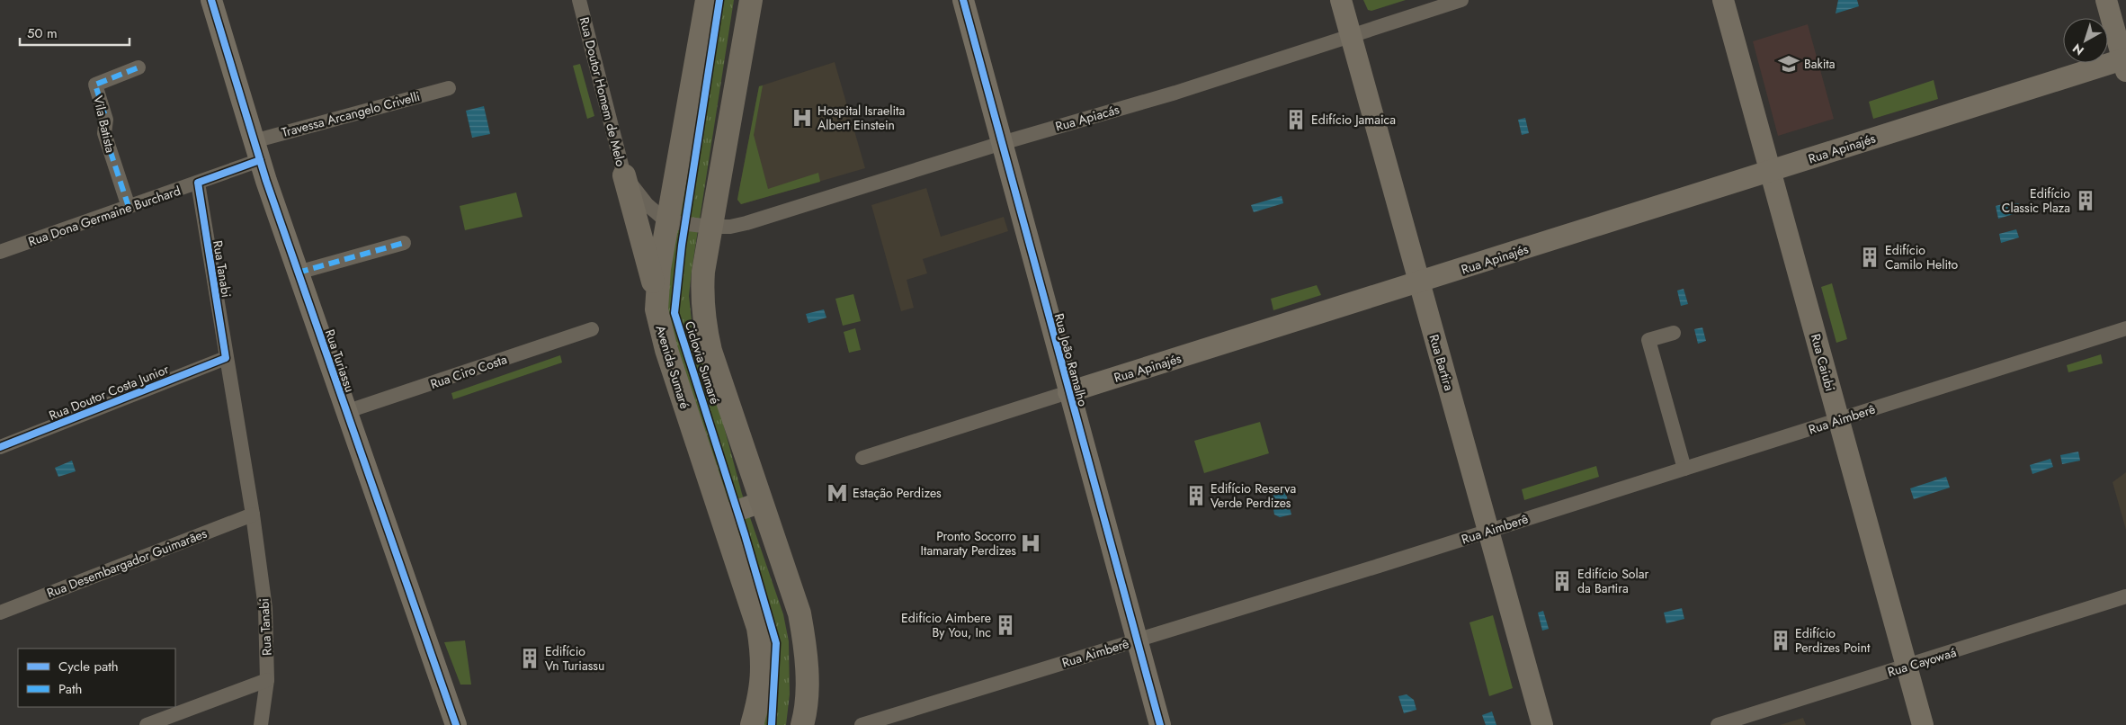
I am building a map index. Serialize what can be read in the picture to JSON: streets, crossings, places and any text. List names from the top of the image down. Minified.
{"streets":{"main road":["Avenida Sumaré"],"street":["Rua Doutor Homem de Melo","Travessa Arcangelo Crivelli","Rua Apiacás","Vila Batista","Rua Apinajés","Rua Dona Germaine Burchard","Rua Tanabi","Rua João Ramalho","Rua Turiassu","Rua Bartira","Rua Caiubi","Rua Ciro Costa","Rua Doutor Costa Junior","Rua Aimberê","Rua Desembargador Guimarães","Rua Cayowaá"],"cycle path":["Ciclovia Sumaré"]},"crossings":[["Rua Doutor Homem de Melo","Rua Apiacás"],["Rua Doutor Homem de Melo","Avenida Sumaré"],["Travessa Arcangelo Crivelli","Rua Dona Germaine Burchard"],["Travessa Arcangelo Crivelli","Rua Turiassu"],["Rua Apiacás","Rua João Ramalho"],["Rua Apiacás","Rua Bartira"],["Rua Apiacás","Avenida Sumaré"],["Vila Batista","Rua Dona Germaine Burchard"],["Rua Apinajés","Rua João Ramalho"],["Rua Apinajés","Rua Bartira"],["Rua Apinajés","Rua Caiubi"],["Rua Dona Germaine Burchard","Rua Tanabi"],["Rua Dona Germaine Burchard","Rua Turiassu"],["Rua Tanabi","Rua Doutor Costa Junior"],["Rua Tanabi","Rua Desembargador Guimarães"],["Rua João Ramalho","Rua Aimberê"],["Rua Turiassu","Rua Ciro Costa"],["Rua Bartira","Rua Aimberê"],["Rua Caiubi","Rua Aimberê"],["Rua Caiubi","Rua Cayowaá"]],"places":{"school or university":["Bakita"],"hospital":["Hospital Israelita Albert Einstein","Pronto Socorro Itamaraty Perdizes"],"building":["Edifício Jamaica","Edifício Classic Plaza","Edifício Camilo Helito","Edifício Reserva Verde Perdizes","Edifício Solar da Bartira","Edifício Aimbere By You, Inc","Edifício Perdizes Point","Edifício Vn Turiassu"],"metro station":["Estação Perdizes"]},"legend":["Cycle path","Path"],"scale_bar":"50 m","north":"bottom left"}
